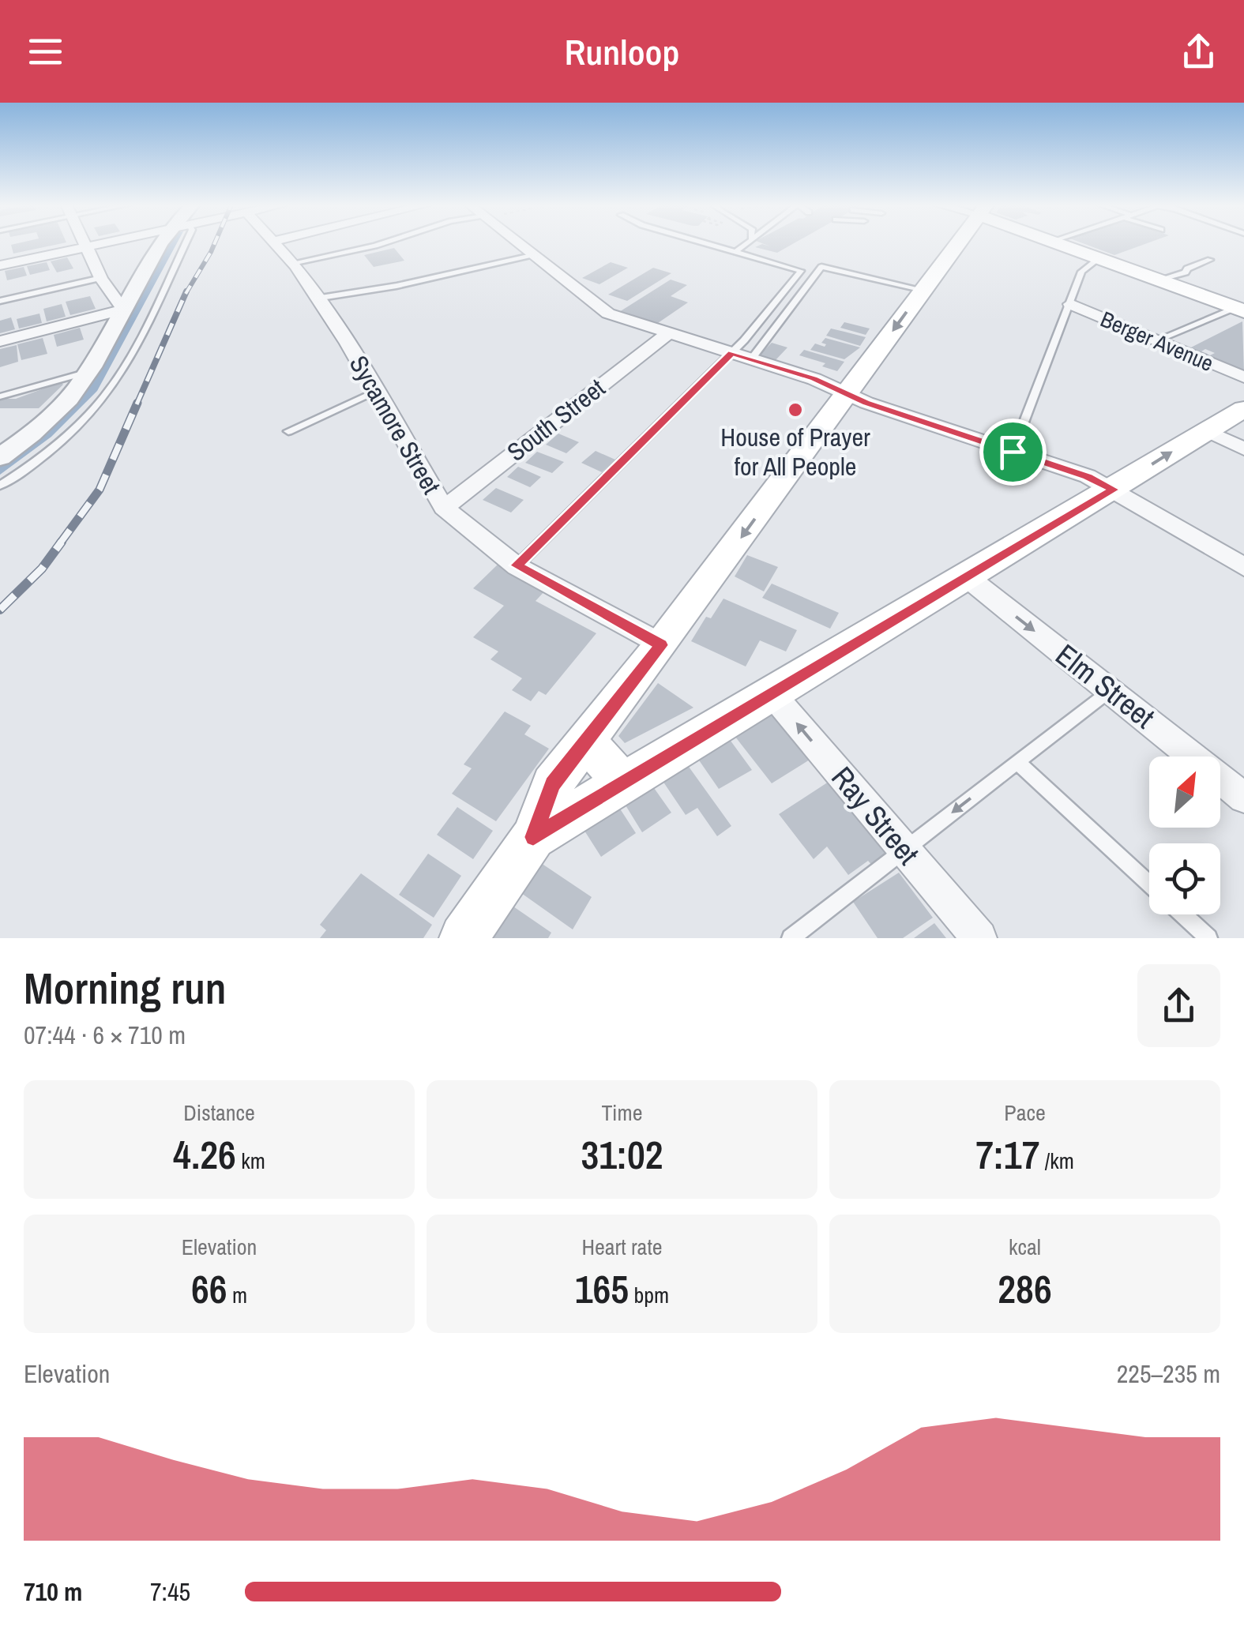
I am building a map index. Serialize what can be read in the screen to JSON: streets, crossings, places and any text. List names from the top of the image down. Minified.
{"streets":{"street":["Berger Avenue","South Street","Sycamore Street","Elm Street","Ray Street"]},"crossings":[["South Street","Sycamore Street"]],"one_way":["Ray Street"],"places":["House of Prayer for All People"],"north":"top right","page":{"header":"Runloop","heading":["Morning run","07:44 · 6 × 710 m"],"stats":[["Distance","4.26 km"],["Time","31:02"],["Pace","7:17 /km"],["Elevation","66 m"],["Heart rate","165 bpm"],["kcal","286"]],"chart":["Elevation","225–235 m"],"list":[{"name":"710 m","note":"7:45"}]}}
